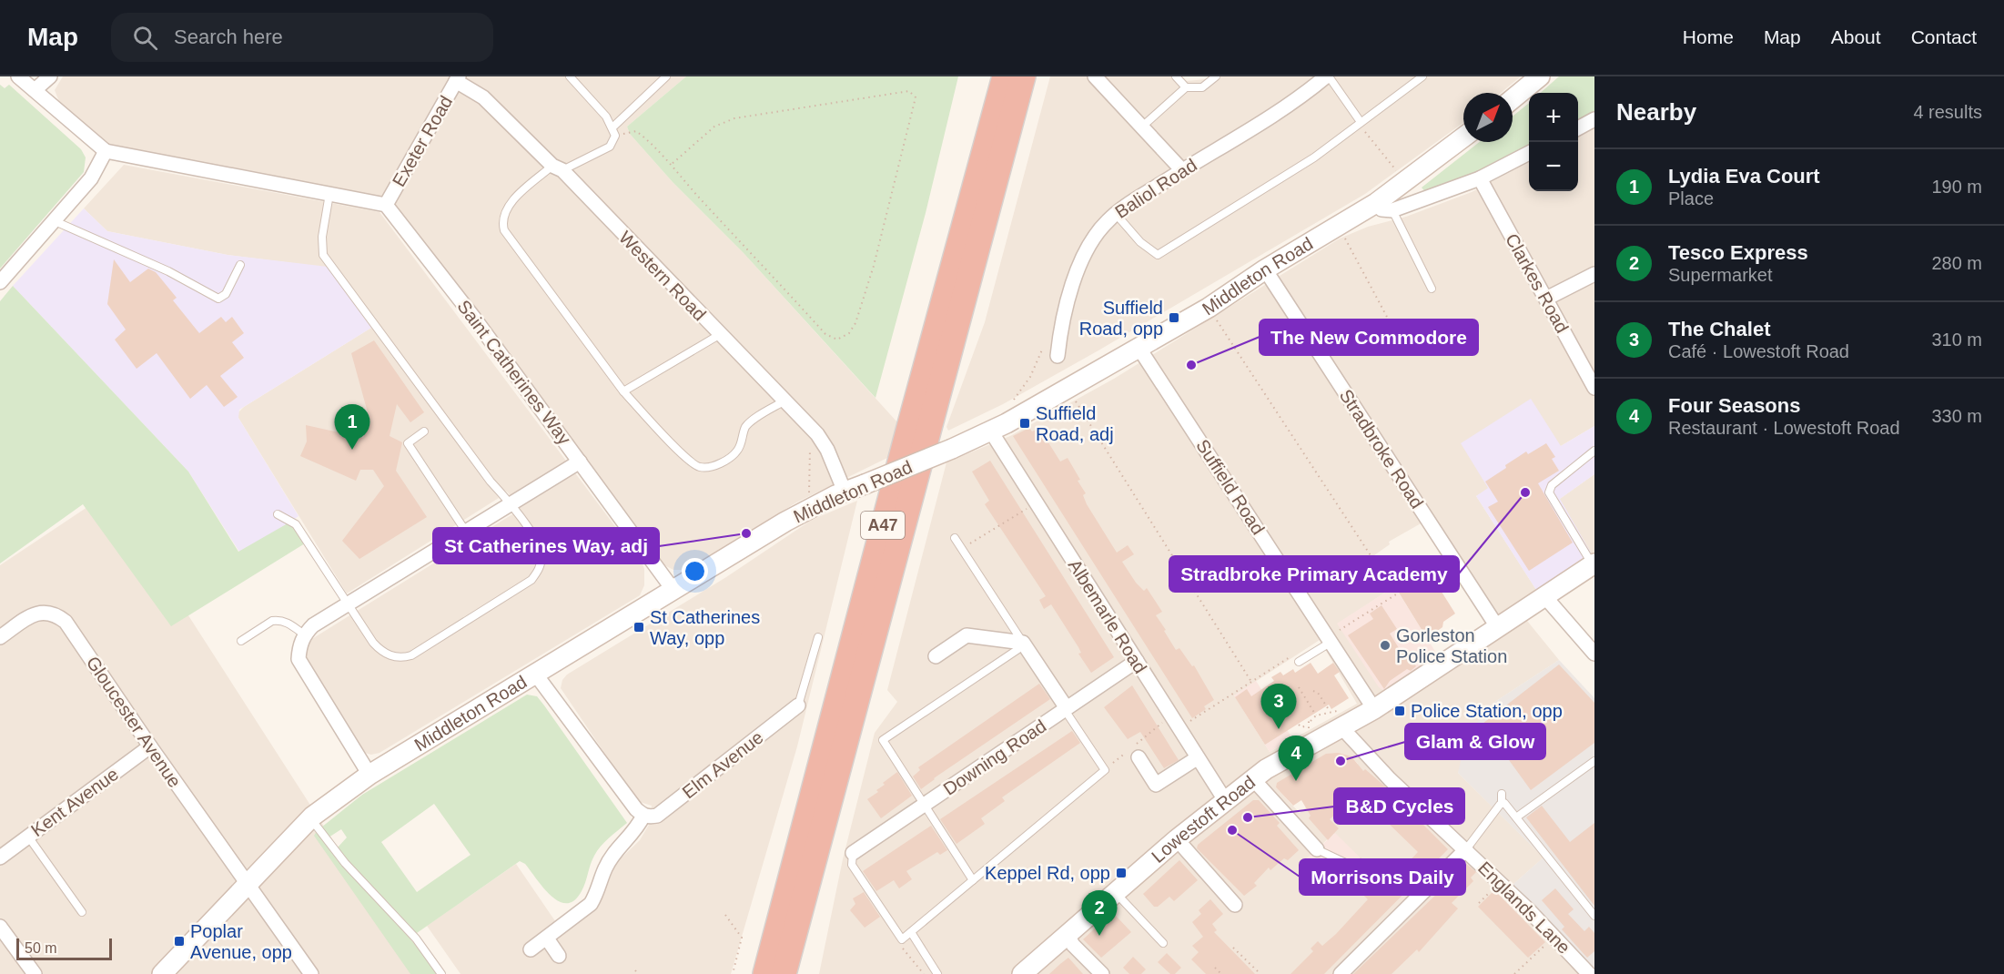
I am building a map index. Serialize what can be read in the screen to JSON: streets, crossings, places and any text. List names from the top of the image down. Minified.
{"streets":{"highway":["A47"],"main road":["Middleton Road","Lowestoft Road"],"street":["Exeter Road","Baliol Road","Western Road","Clarkes Road","Saint Catherines Way","Stradbroke Road","Suffield Road","Albemarle Road","Gloucester Avenue","Downing Road","Elm Avenue","Kent Avenue","Englands Lane"]},"crossings":[["Exeter Road","Western Road"],["Exeter Road","Saint Catherines Way"],["Western Road","Middleton Road"],["Middleton Road","Saint Catherines Way"],["Middleton Road","Stradbroke Road"],["Middleton Road","Suffield Road"],["Middleton Road","Albemarle Road"],["Middleton Road","Gloucester Avenue"],["Stradbroke Road","Lowestoft Road"],["Suffield Road","Lowestoft Road"],["Albemarle Road","Downing Road"],["Albemarle Road","Lowestoft Road"],["Gloucester Avenue","Kent Avenue"],["Lowestoft Road","Englands Lane"]],"places":{"transit":["Suffield Road, opp","Suffield Road, adj","St Catherines Way, opp","Police Station, opp","Keppel Rd, opp","Poplar Avenue, opp"],"other":["The New Commodore","Stradbroke Primary Academy","St Catherines Way, adj","Gorleston Police Station","Glam & Glow","B&D Cycles","Morrisons Daily"]},"scale_bar":"50 m","north":"top right","page":{"header":"Map","search":"Search here","nav":["Home","Map","About","Contact"],"heading":["Nearby","4 results"],"map_buttons":["+","−"],"list":[{"mark":"1","name":"Lydia Eva Court","note":"Place","value":"190 m"},{"mark":"2","name":"Tesco Express","note":"Supermarket","value":"280 m"},{"mark":"3","name":"The Chalet","note":"Café · Lowestoft Road","value":"310 m"},{"mark":"4","name":"Four Seasons","note":"Restaurant · Lowestoft Road","value":"330 m"}],"pins":["1","3","4","2"],"scale":"50 m"}}
